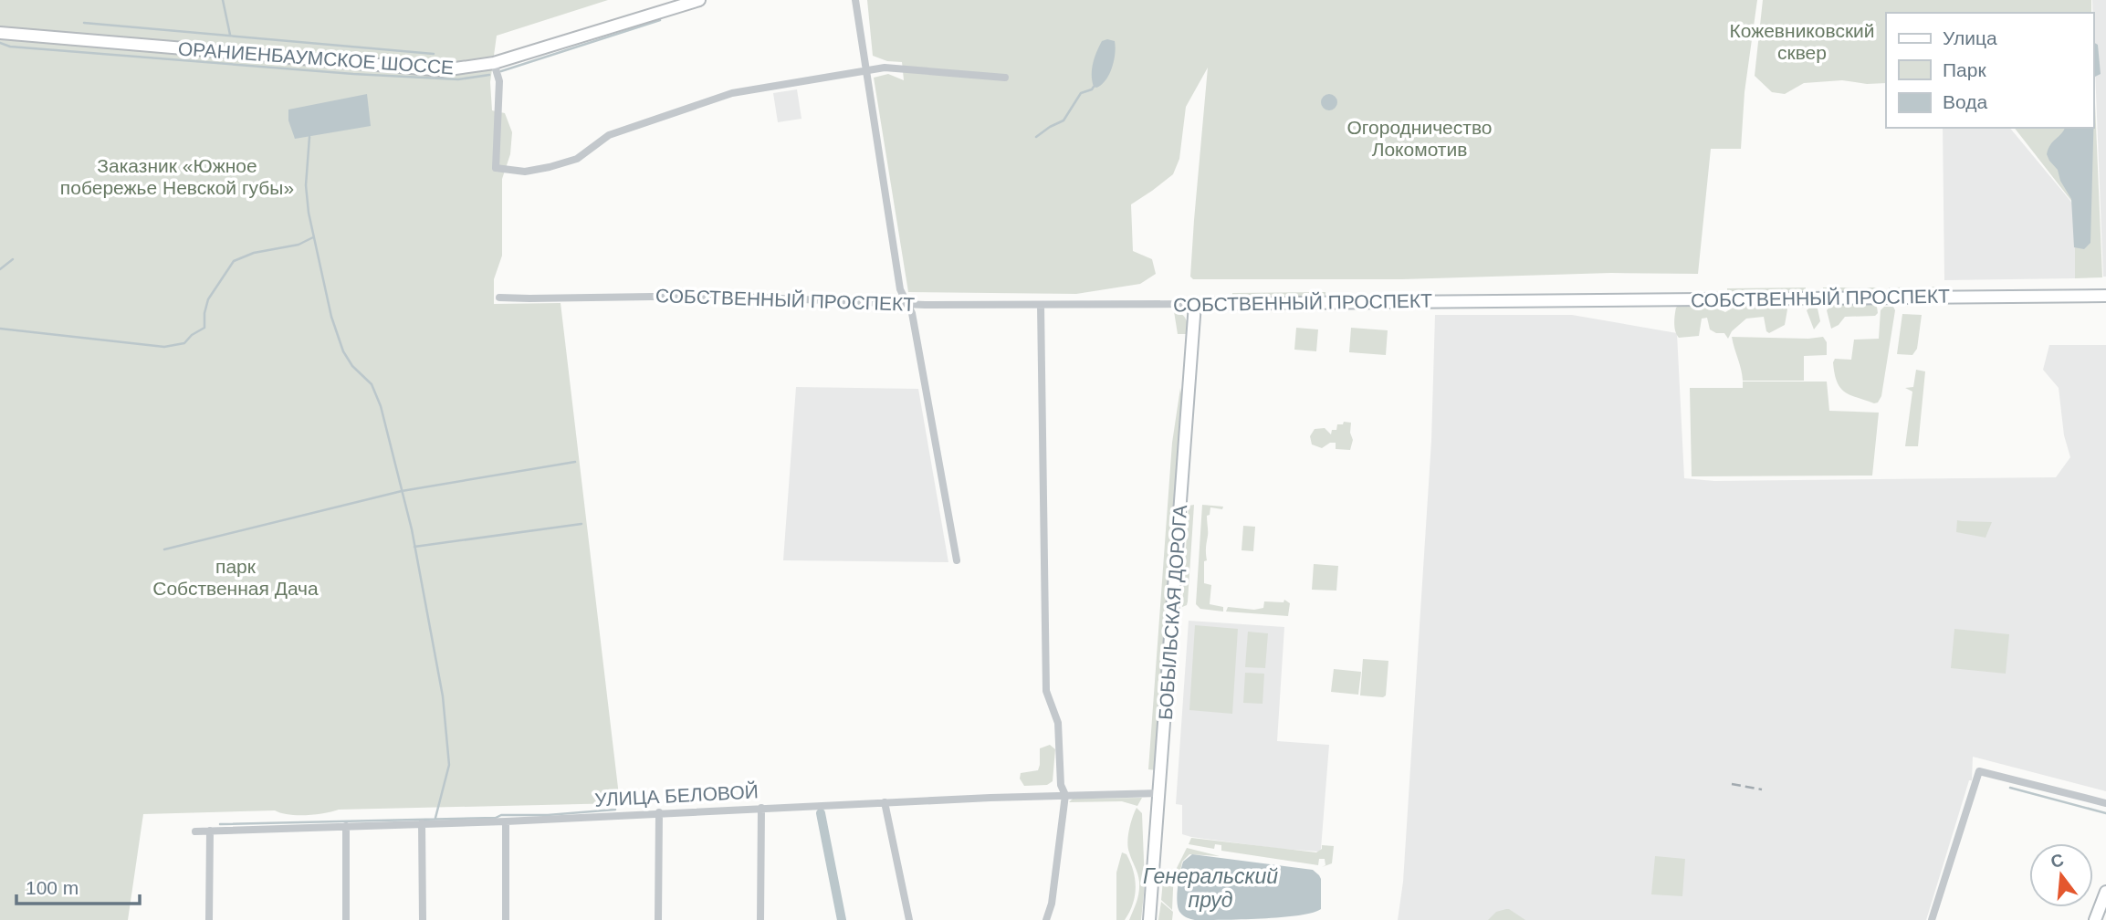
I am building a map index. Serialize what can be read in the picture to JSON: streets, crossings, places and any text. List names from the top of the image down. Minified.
{"streets":{"street":["ОРАНИЕНБАУМСКОЕ ШОССЕ","СОБСТВЕННЫЙ ПРОСПЕКТ","БОБЫЛЬСКАЯ ДОРОГА","УЛИЦА БЕЛОВОЙ"]},"crossings":[["СОБСТВЕННЫЙ ПРОСПЕКТ","БОБЫЛЬСКАЯ ДОРОГА"],["БОБЫЛЬСКАЯ ДОРОГА","УЛИЦА БЕЛОВОЙ"]],"water":["Генеральский пруд"],"parks":["Кожевниковский сквер","Огородничество Локомотив","Заказник «Южное побережье Невской губы»","парк Собственная Дача"],"legend":["Улица","Парк","Вода"],"scale_bar":"100 m","north":"top"}
